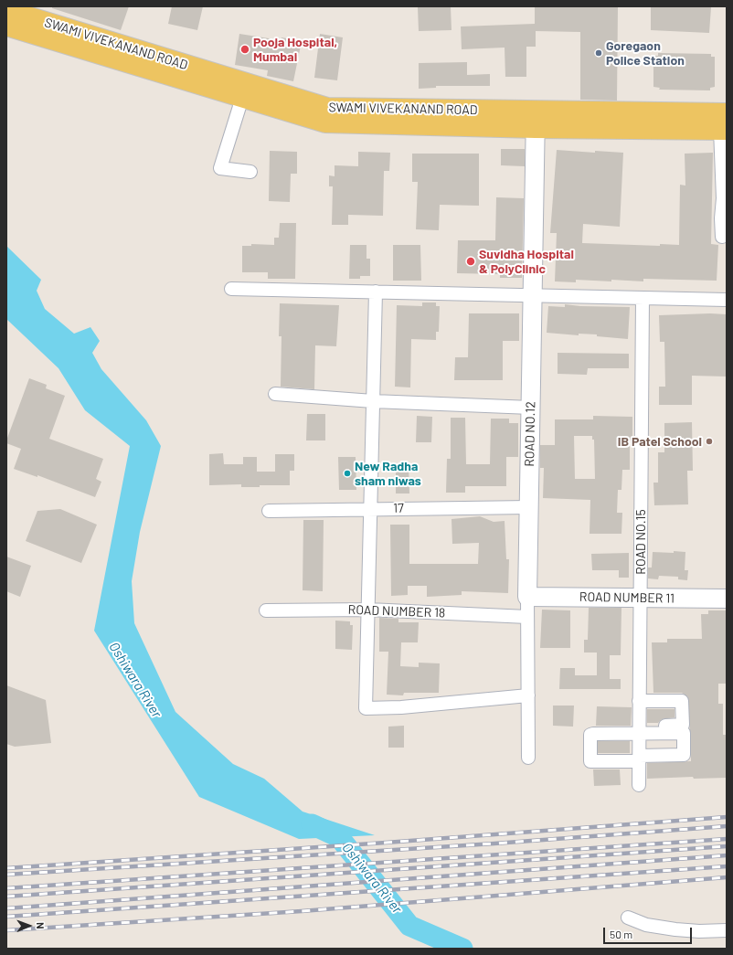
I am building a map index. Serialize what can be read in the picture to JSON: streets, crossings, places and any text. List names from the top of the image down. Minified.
{"streets":{"main road":["SWAMI VIVEKANAND ROAD"],"street":["ROAD NO.12","17","ROAD NO.15","ROAD NUMBER 11","ROAD NUMBER 18"]},"crossings":[["SWAMI VIVEKANAND ROAD","ROAD NO.12"],["ROAD NO.12","17"],["ROAD NO.12","ROAD NUMBER 11"],["ROAD NO.12","ROAD NUMBER 18"],["ROAD NO.15","ROAD NUMBER 11"]],"water":["Oshiwara River"],"places":["Pooja Hospital, Mumbai","Goregaon Police Station","Suvidha Hospital & PolyClinic","IB Patel School","New Radha sham niwas"],"scale_bar":"50 m","north":"right"}
